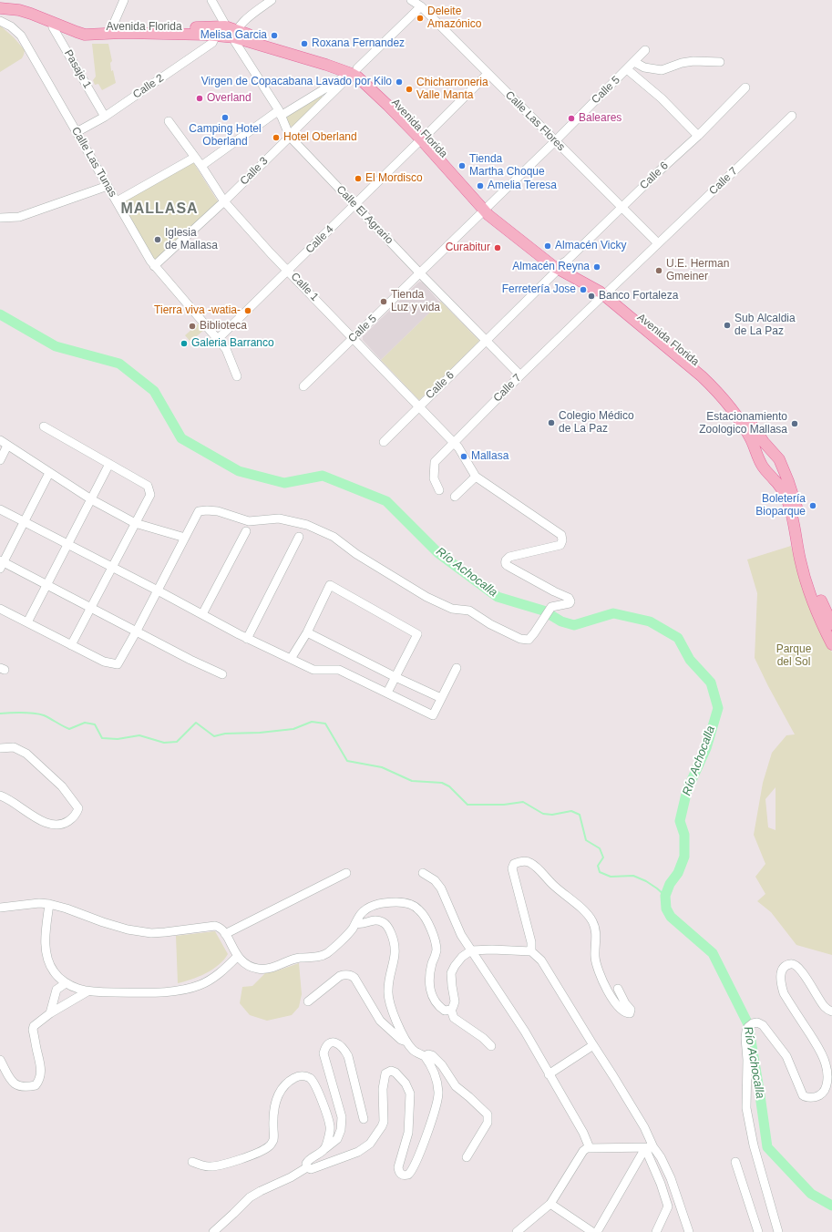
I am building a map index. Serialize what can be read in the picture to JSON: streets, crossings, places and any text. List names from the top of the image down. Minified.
{"streets":{"main road":["Avenida Florida"],"street":["Pasaje 1","Calle 2","Calle 5","Calle Las Flores","Calle Las Tunas","Calle 3","Calle 6","Calle 7","Calle El Agrario","Calle 4","Calle 1"]},"crossings":[["Avenida Florida","Pasaje 1"],["Avenida Florida","Calle 2"],["Avenida Florida","Calle 5"],["Avenida Florida","Calle 3"],["Avenida Florida","Calle 6"],["Avenida Florida","Calle 7"],["Avenida Florida","Calle El Agrario"],["Avenida Florida","Calle 4"],["Pasaje 1","Calle 2"],["Calle 2","Calle Las Tunas"],["Calle 2","Calle El Agrario"],["Calle 5","Calle Las Flores"],["Calle 5","Calle El Agrario"],["Calle 5","Calle 1"],["Calle Las Flores","Calle 3"],["Calle Las Flores","Calle 6"],["Calle Las Flores","Calle 7"],["Calle Las Flores","Calle 4"],["Calle Las Tunas","Calle 3"],["Calle Las Tunas","Calle 4"],["Calle 3","Calle El Agrario"],["Calle 3","Calle 1"],["Calle 6","Calle El Agrario"],["Calle 6","Calle 1"],["Calle 7","Calle El Agrario"],["Calle 7","Calle 1"],["Calle El Agrario","Calle 4"],["Calle 4","Calle 1"]],"districts":["MALLASA"],"water":["Río Achocalla"],"parks":["Parque del Sol"],"places":["Deleite Amazónico","Melisa Garcia","Roxana Fernandez","Virgen de Copacabana Lavado por Kilo","Chicharroneria Valle Manta","Overland","Camping Hotel Oberland","Baleares","Hotel Oberland","Tienda Martha Choque","El Mordisco","Amelia Teresa","Iglesia de Mallasa","Almacén Vicky","Curabitur","Almacén Reyna","U.E. Herman Gmeiner","Ferretería Jose","Banco Fortaleza","Tienda Luz y vida","Tierra viva -watia-","Sub Alcaldia de La Paz","Biblioteca","Galeria Barranco","Colegio Médico de La Paz","Estacionamiento Zoologico Mallasa","Mallasa","Boletería Bioparque"]}
